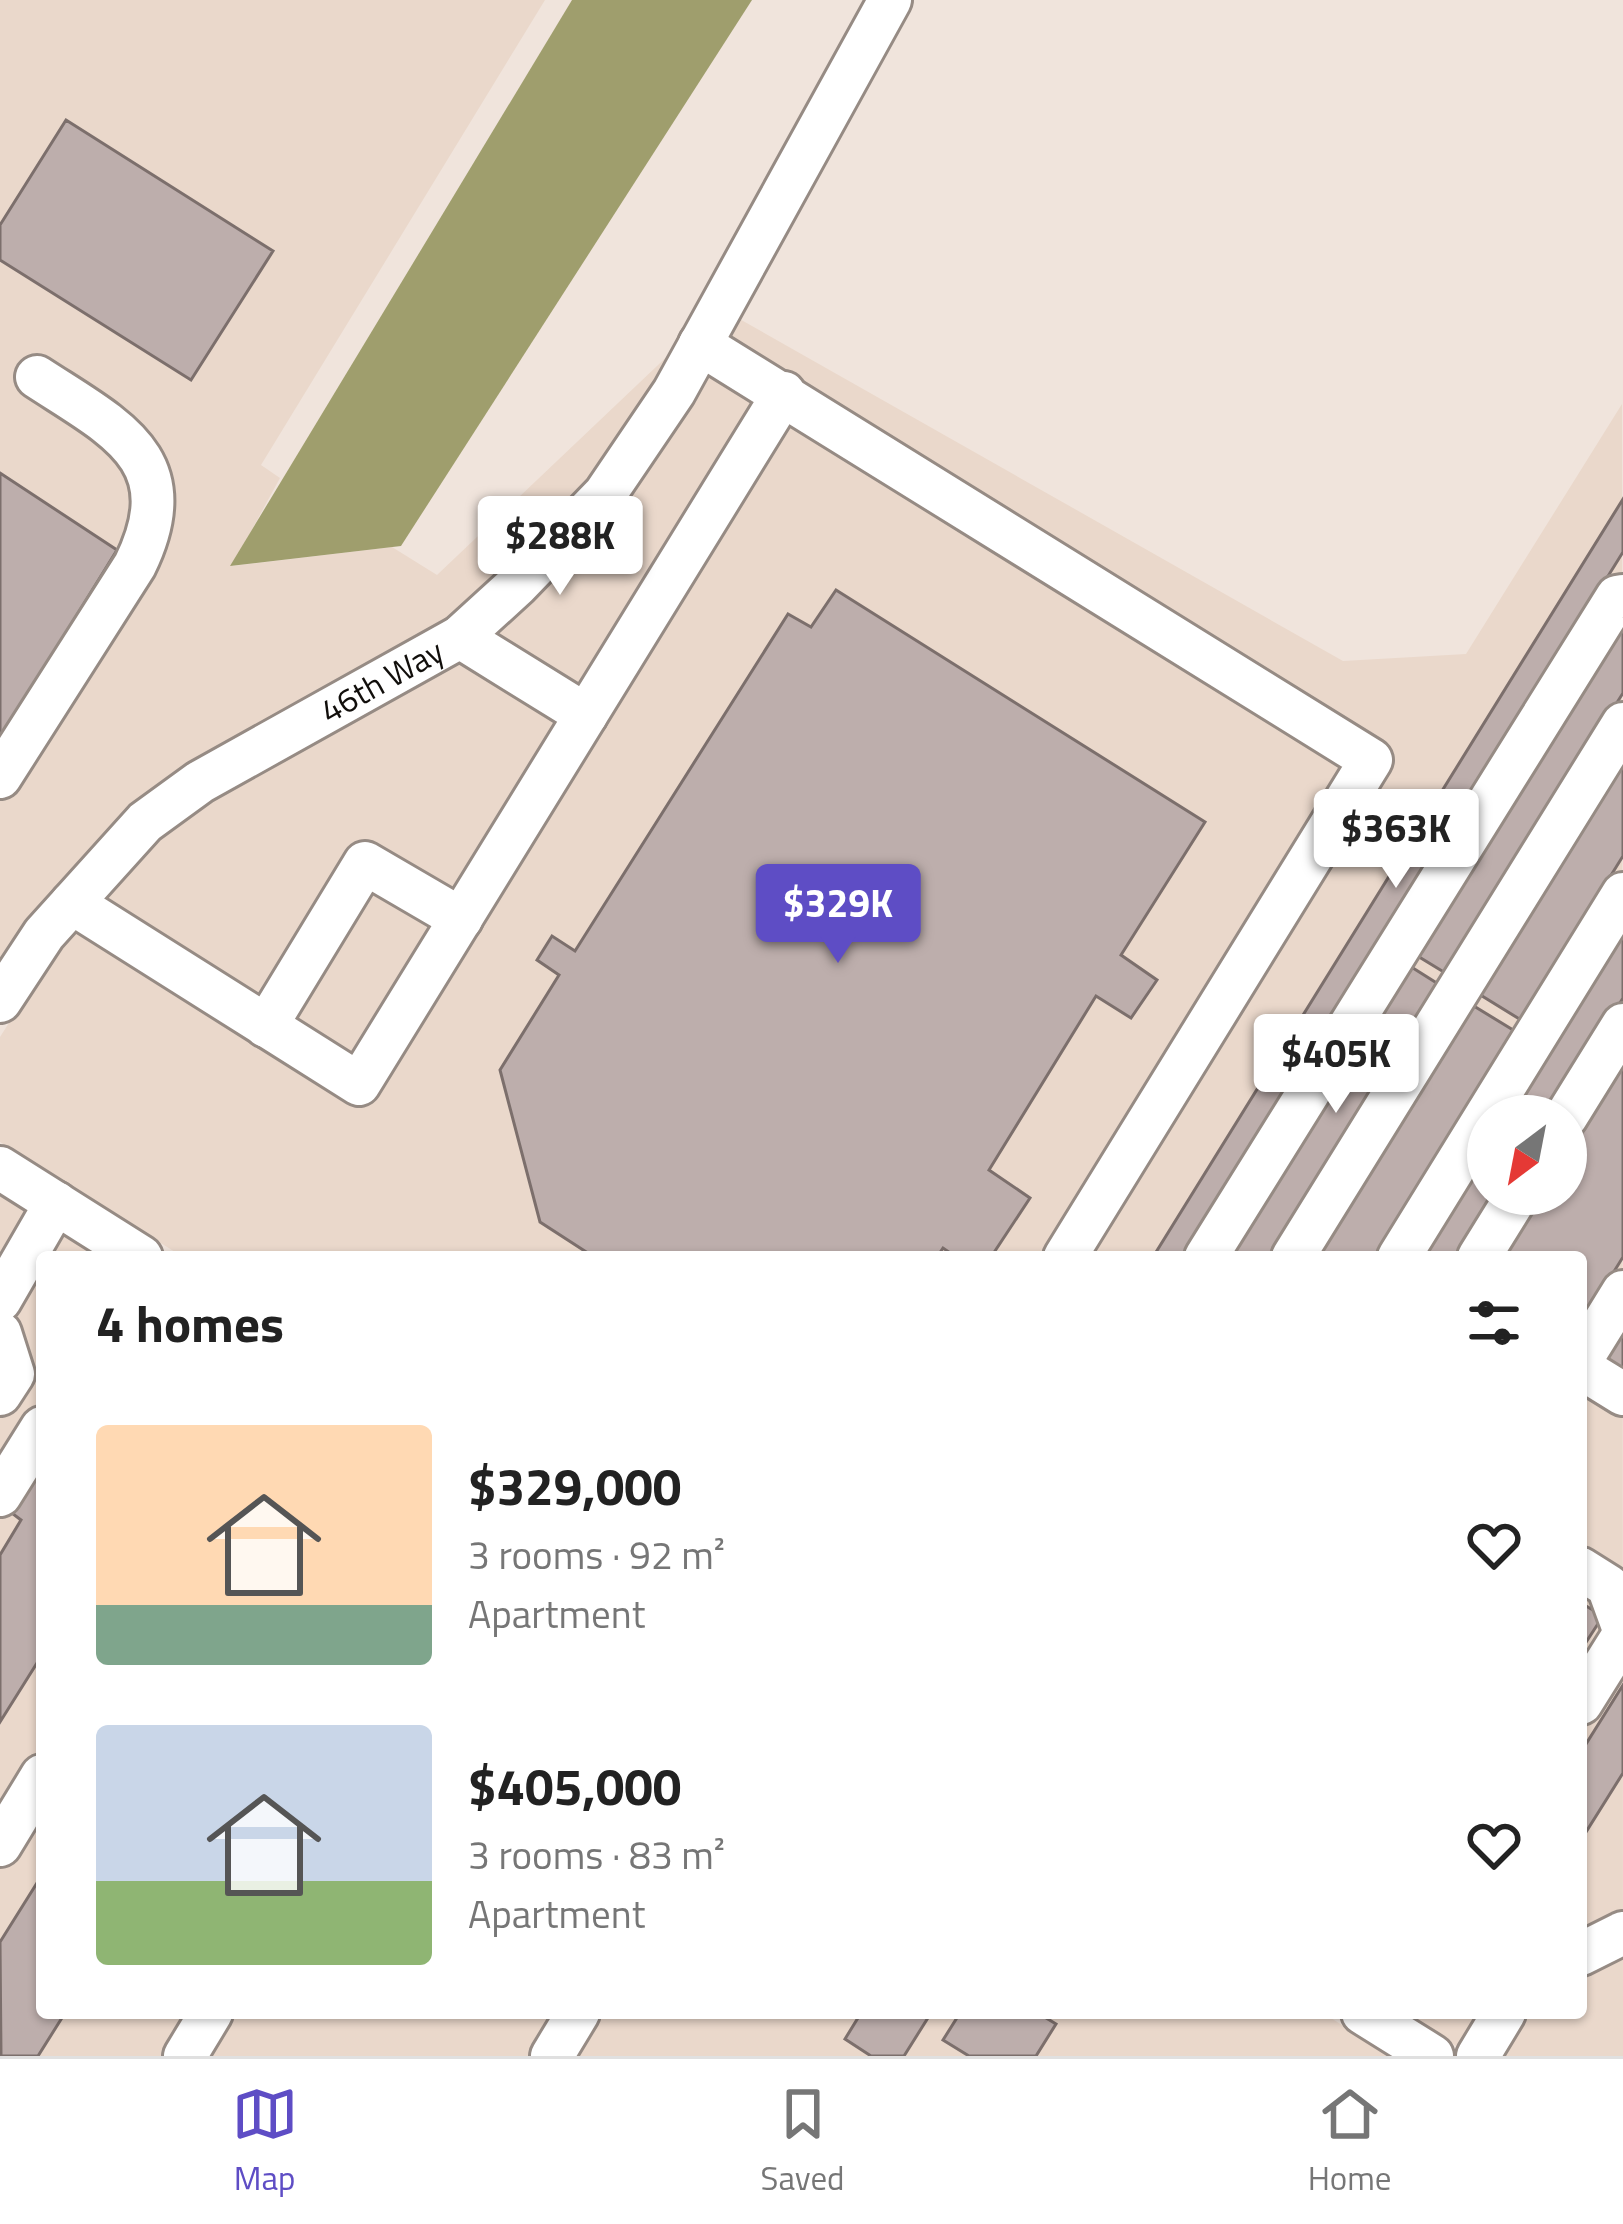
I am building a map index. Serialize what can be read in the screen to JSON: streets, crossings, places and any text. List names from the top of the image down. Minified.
{"streets":{"street":["46th Way"]},"north":"bottom left","page":{"price":["$288K","$363K","$329K","$405K"],"heading":"4 homes","list":[{"name":"$329,000","note":"3 rooms · 92 m² · Apartment"},{"name":"$405,000","note":"3 rooms · 83 m² · Apartment"}],"tabs":["Map","Saved","Home"]}}
